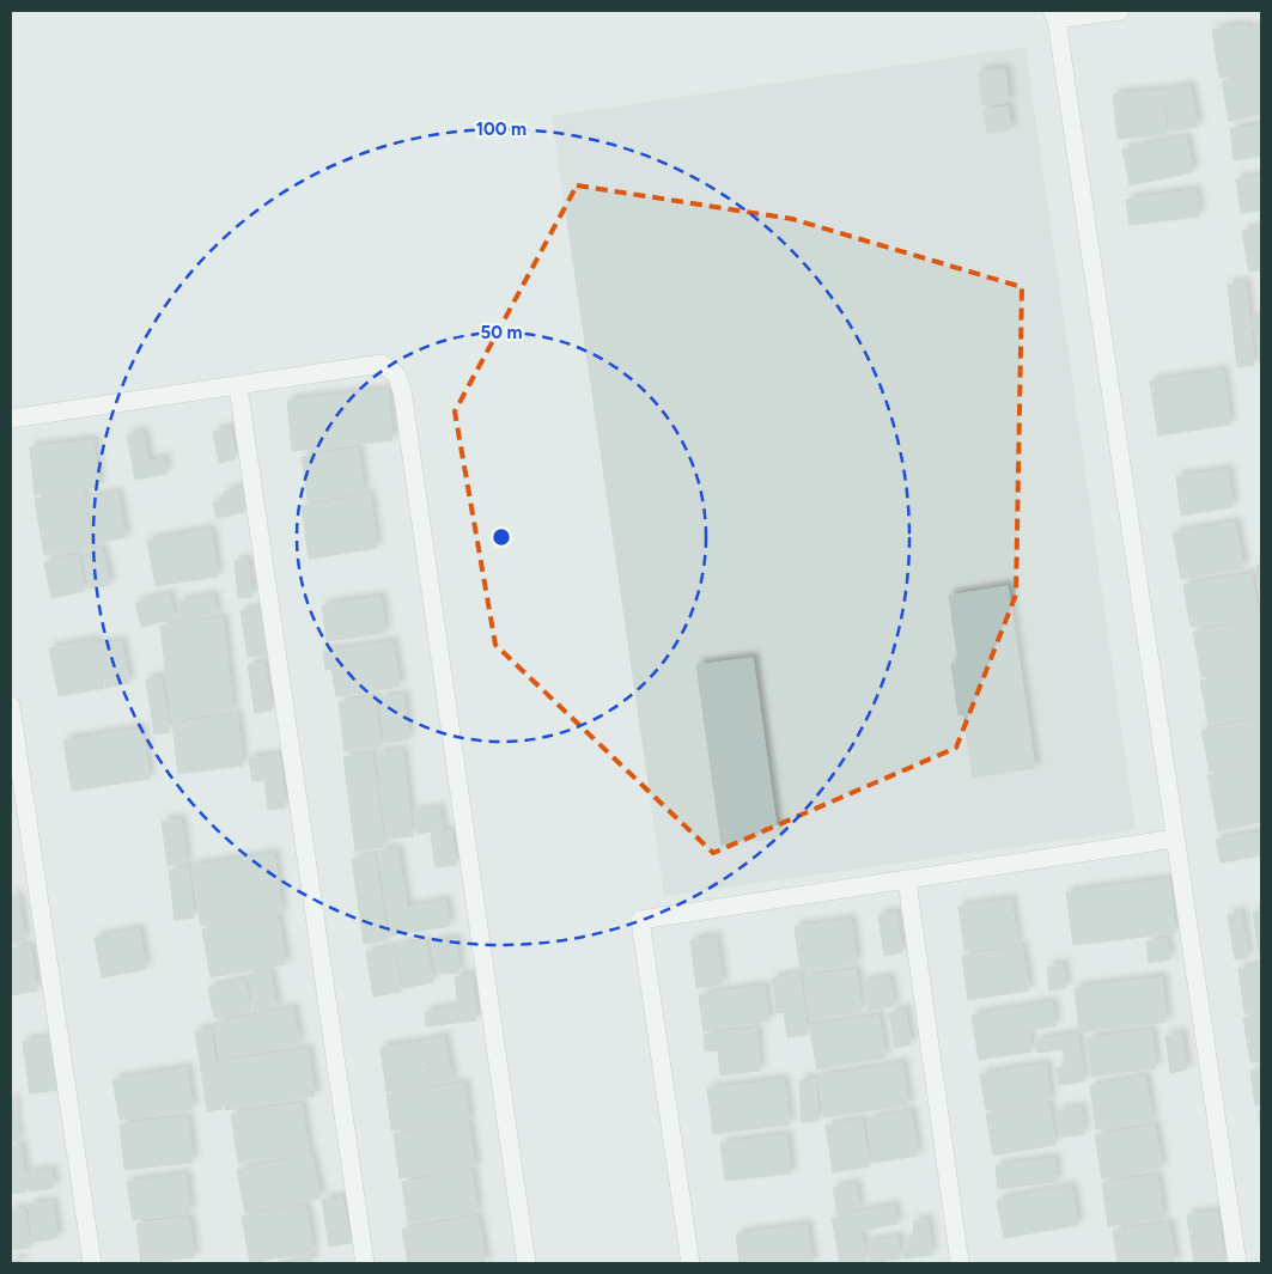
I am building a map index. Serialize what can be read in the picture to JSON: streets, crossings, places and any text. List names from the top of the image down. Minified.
{"rings":["100 m","50 m"]}
